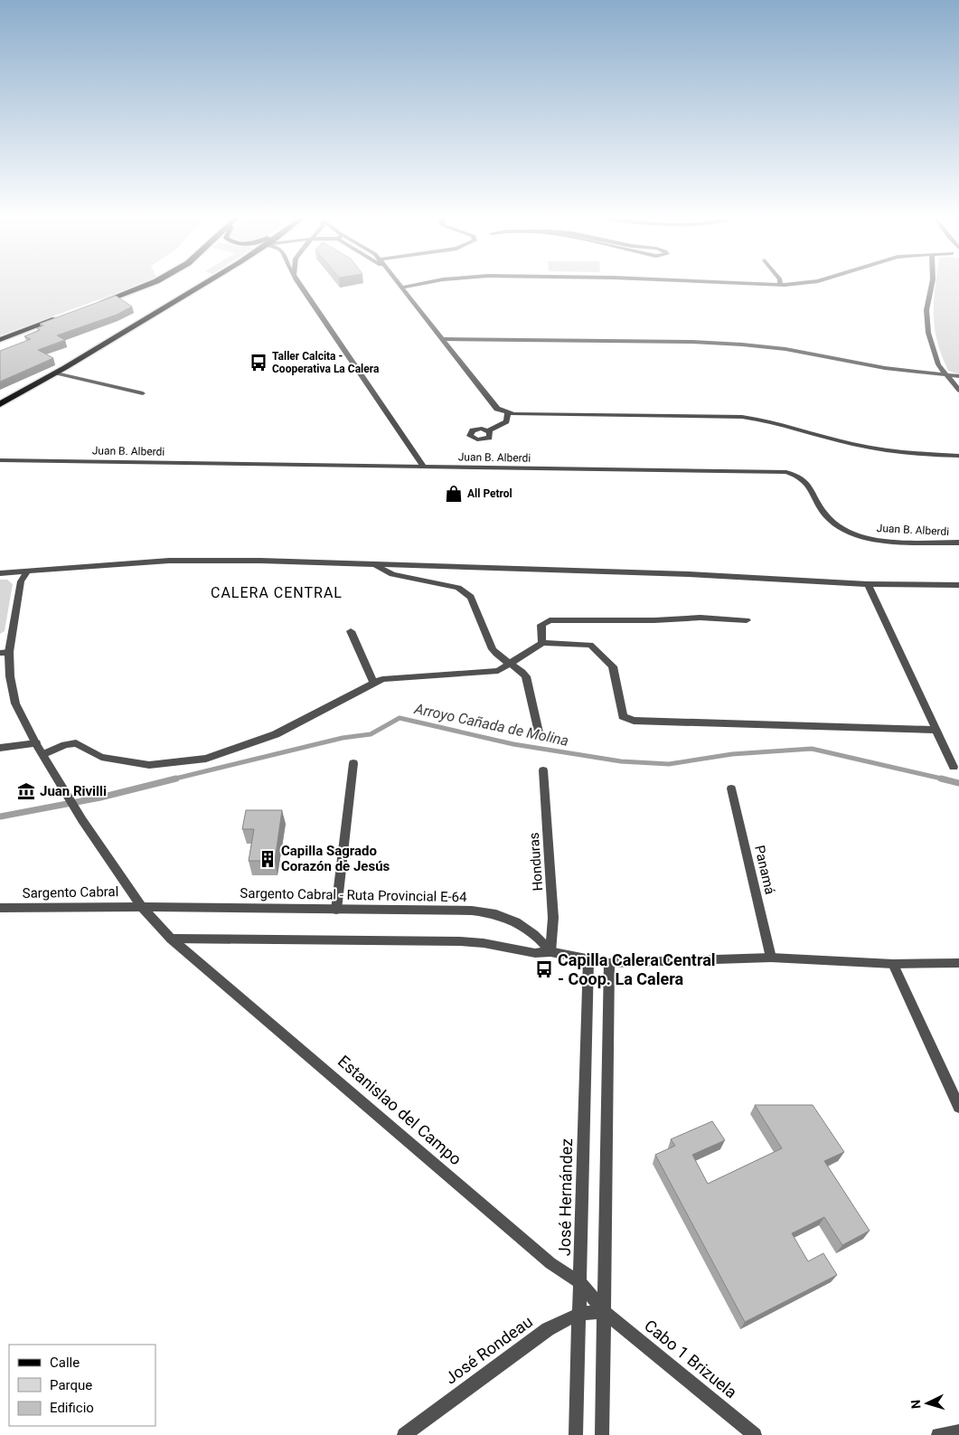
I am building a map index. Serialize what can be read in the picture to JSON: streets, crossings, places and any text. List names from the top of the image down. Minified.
{"streets":{"street":["Juan B. Alberdi","Honduras","Panamá","Sargento Cabral","Sargento Cabral - Ruta Provincial E-64","Estanislao del Campo","José Hernández","José Rondeau","Cabo 1 Brizuela"]},"crossings":[["Honduras","Sargento Cabral - Ruta Provincial E-64"],["Sargento Cabral","Sargento Cabral - Ruta Provincial E-64"],["Sargento Cabral","Estanislao del Campo"],["Sargento Cabral - Ruta Provincial E-64","Estanislao del Campo"],["Estanislao del Campo","José Hernández"],["Estanislao del Campo","José Rondeau"],["Estanislao del Campo","Cabo 1 Brizuela"],["José Hernández","José Rondeau"],["José Rondeau","Cabo 1 Brizuela"]],"districts":["CALERA CENTRAL"],"water":["Arroyo Cañada de Molina"],"places":{"bus stop":["Taller Calcita - Cooperativa La Calera","Capilla Calera Central - Coop. La Calera"],"shop":["All Petrol"],"museum":["Juan Rivilli"],"building":["Capilla Sagrado Corazón de Jesús"]},"legend":["Calle","Parque","Edificio"],"north":"left"}
